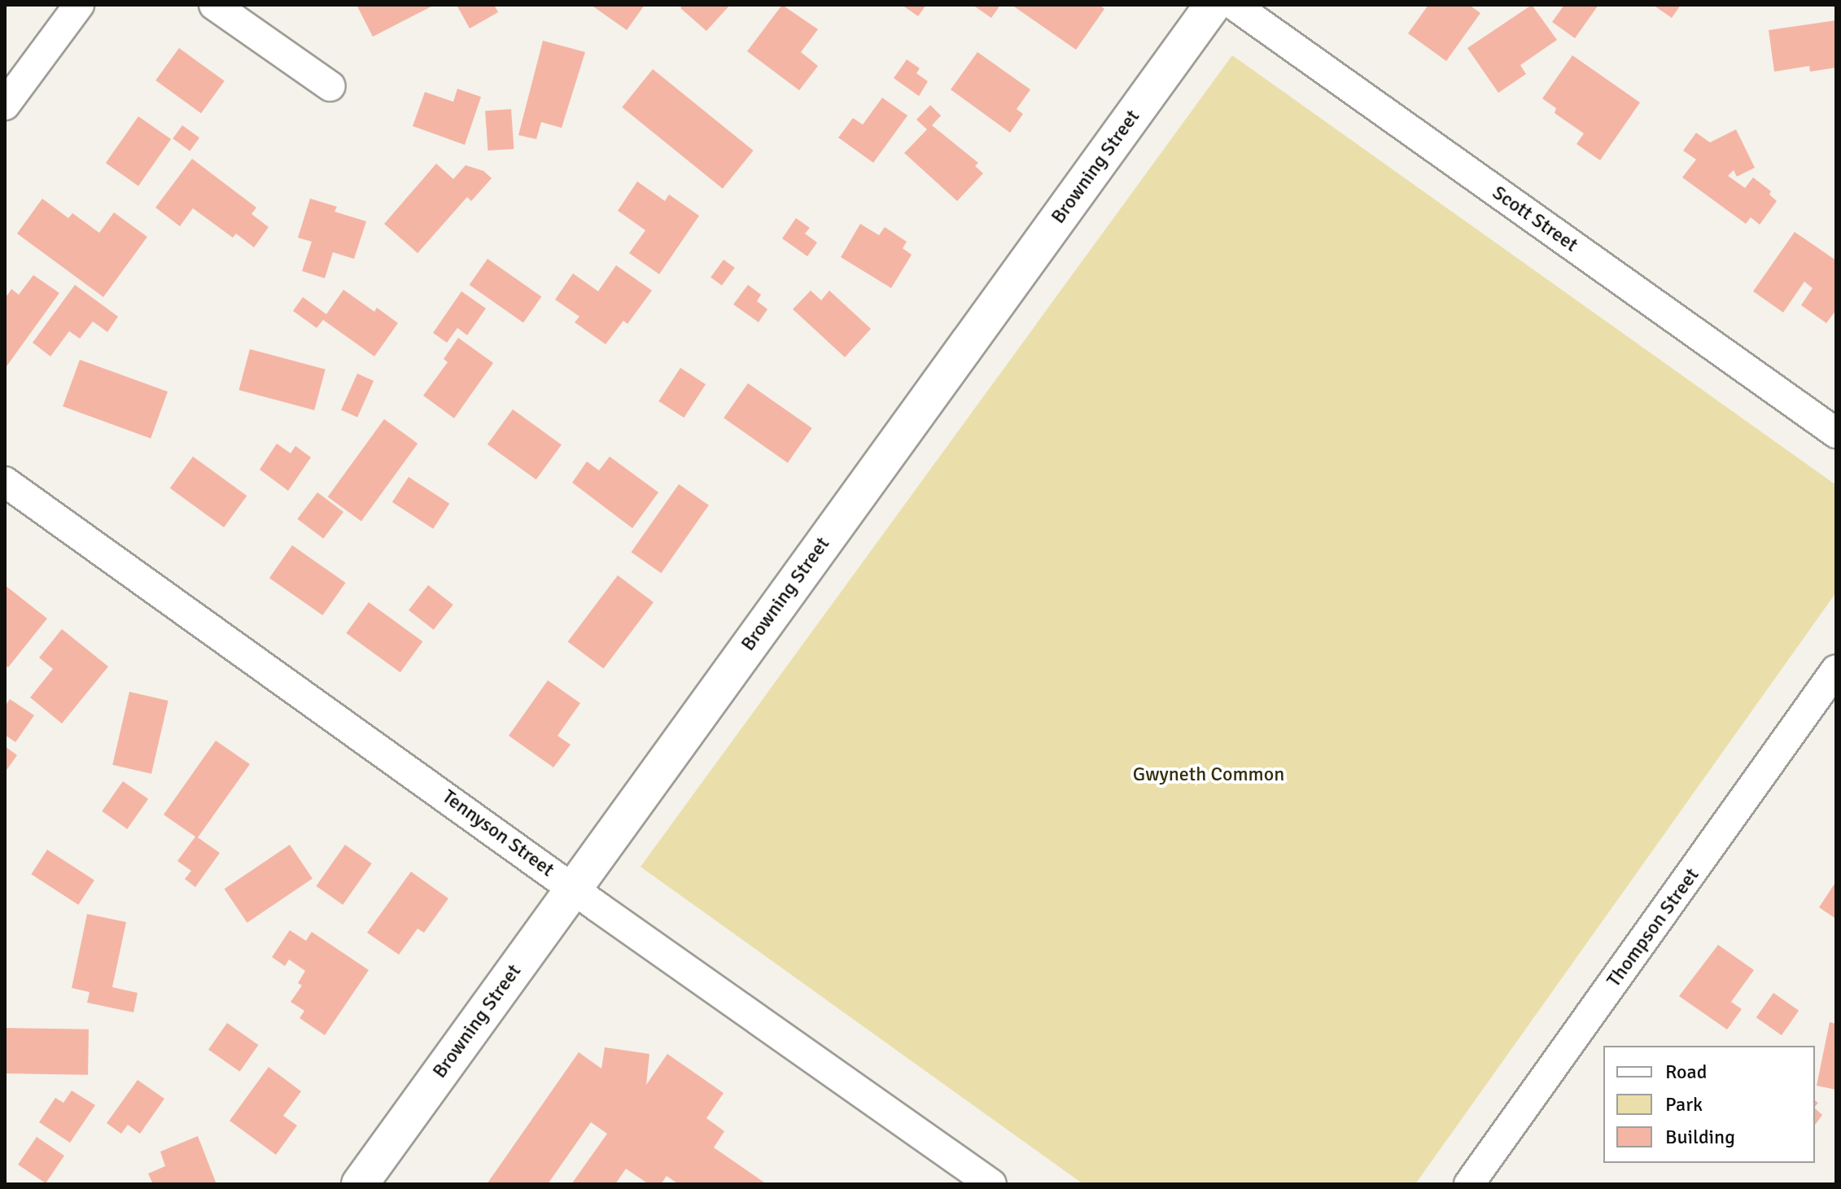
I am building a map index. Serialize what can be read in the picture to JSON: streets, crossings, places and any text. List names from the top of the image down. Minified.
{"streets":{"street":["Browning Street","Scott Street","Tennyson Street","Thompson Street"]},"crossings":[["Browning Street","Tennyson Street"]],"parks":["Gwyneth Common"],"legend":["Road","Park","Building"]}
